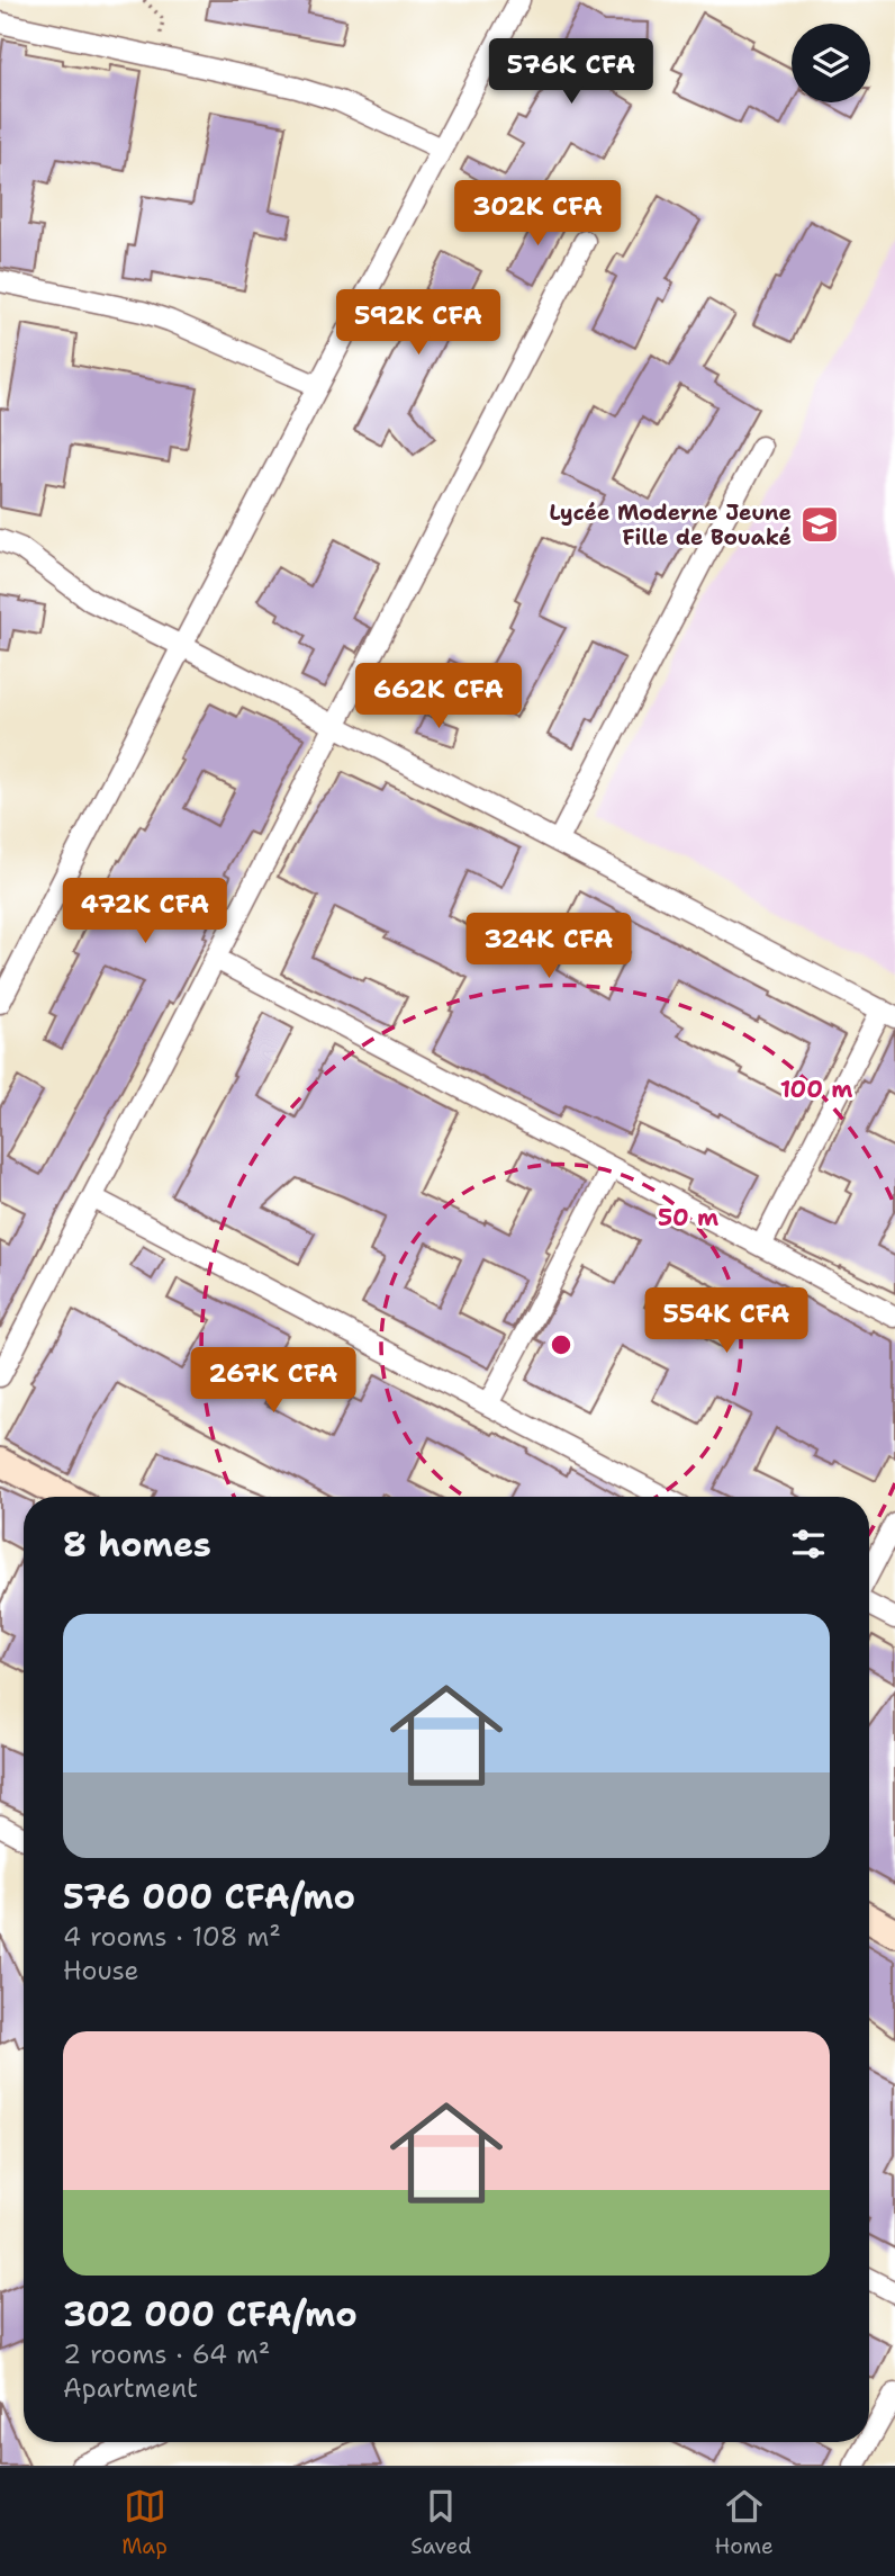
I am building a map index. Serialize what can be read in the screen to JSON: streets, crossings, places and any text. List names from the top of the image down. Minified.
{"places":{"school or university":["Lycée Moderne Jeune Fille de Bouaké"]},"page":{"price":["576K CFA","302K CFA","592K CFA","662K CFA","472K CFA","324K CFA","554K CFA","267K CFA"],"heading":"8 homes","list":[{"name":"576 000 CFA/mo","note":"4 rooms · 108 m² · House"},{"name":"302 000 CFA/mo","note":"2 rooms · 64 m² · Apartment"}],"tabs":["Map","Saved","Home"]},"rings":["100 m","50 m"]}
